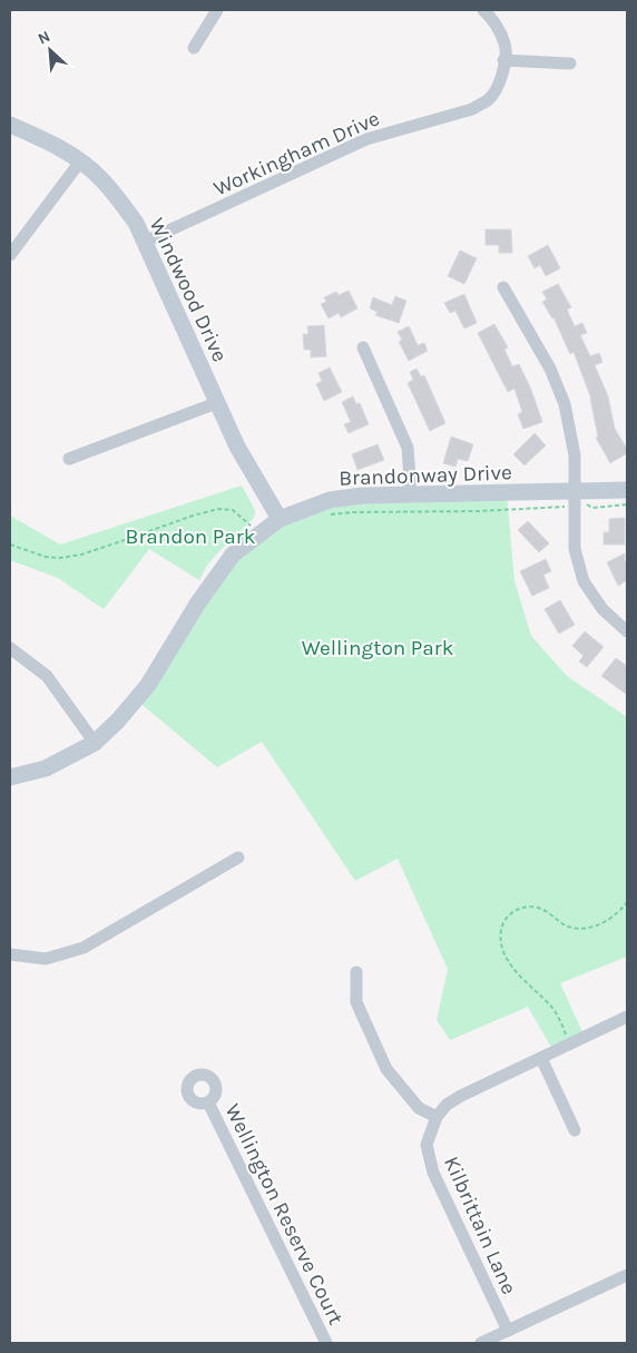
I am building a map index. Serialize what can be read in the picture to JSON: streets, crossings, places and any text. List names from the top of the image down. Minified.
{"streets":{"street":["Workingham Drive","Windwood Drive","Brandonway Drive","Wellington Reserve Court","Kilbrittain Lane"]},"crossings":[["Workingham Drive","Windwood Drive"],["Windwood Drive","Brandonway Drive"]],"parks":["Brandon Park","Wellington Park"],"north":"top left"}
